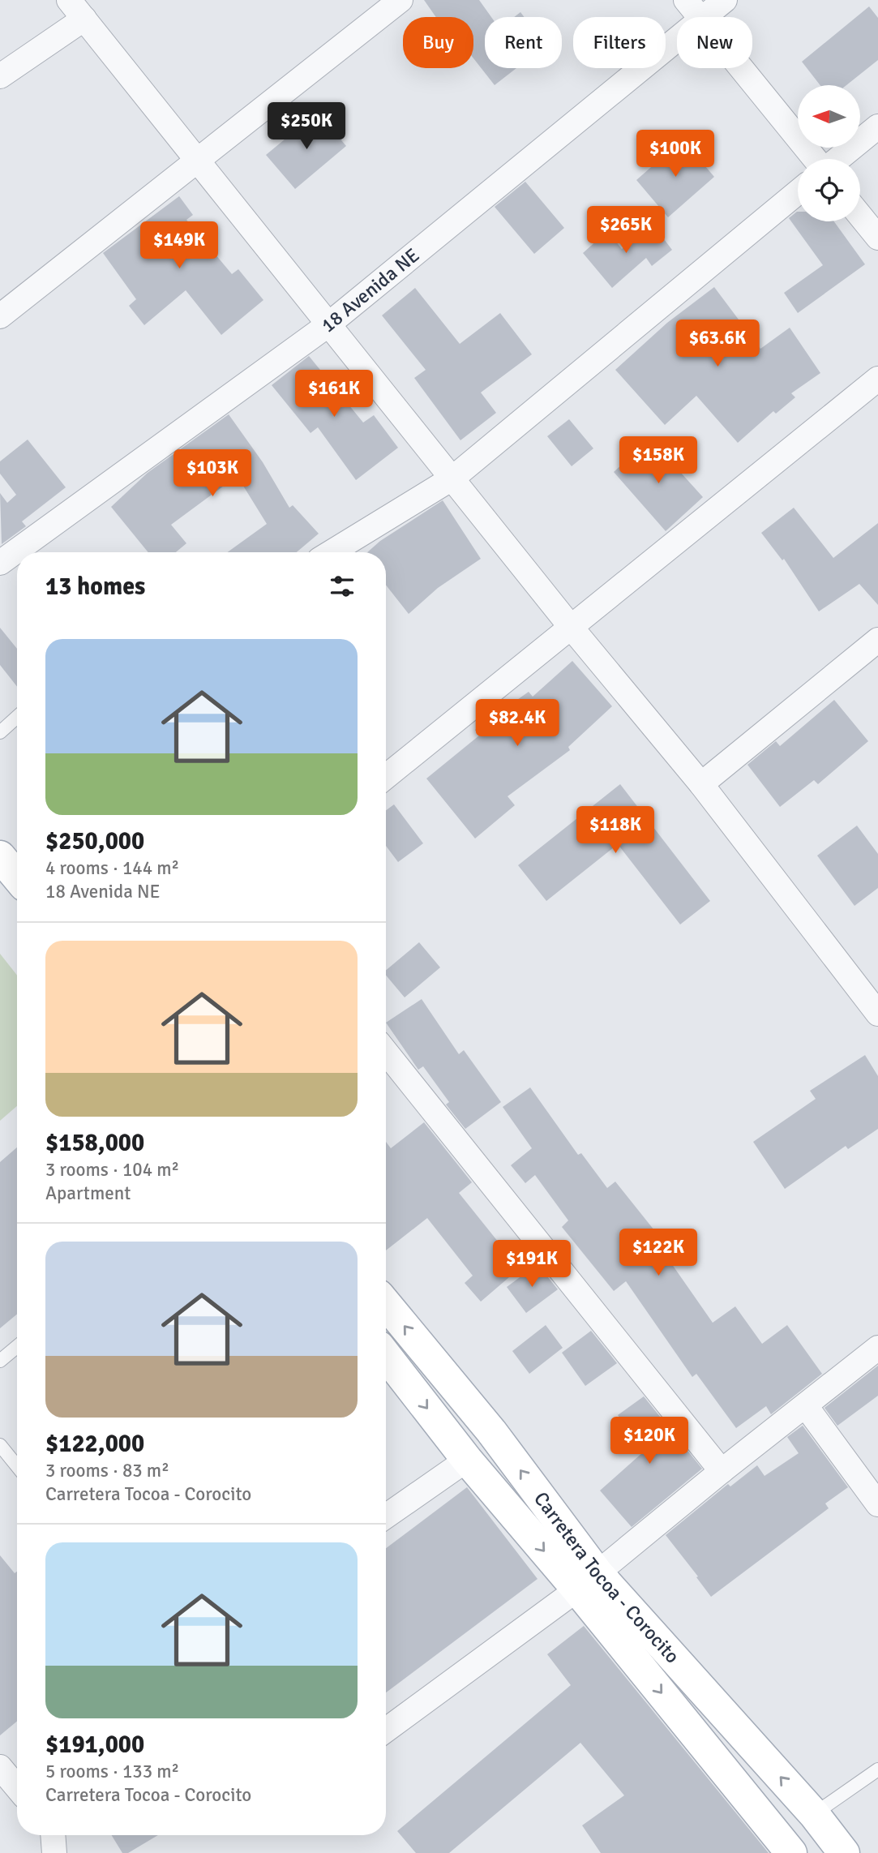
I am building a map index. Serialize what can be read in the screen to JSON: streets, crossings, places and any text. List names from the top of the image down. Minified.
{"streets":{"main road":["Carretera Tocoa - Corocito"],"street":["18 Avenida NE"]},"north":"left","page":{"chip":["Buy","Rent","Filters","New"],"price":["$250K","$100K","$265K","$149K","$63.6K","$161K","$158K","$103K","$82.4K","$118K","$122K","$191K","$120K"],"heading":"13 homes","list":[{"name":"$250,000","note":"4 rooms · 144 m² · 18 Avenida NE"},{"name":"$158,000","note":"3 rooms · 104 m² · Apartment"},{"name":"$122,000","note":"3 rooms · 83 m² · Carretera Tocoa - Corocito"},{"name":"$191,000","note":"5 rooms · 133 m² · Carretera Tocoa - Corocito"}]}}
